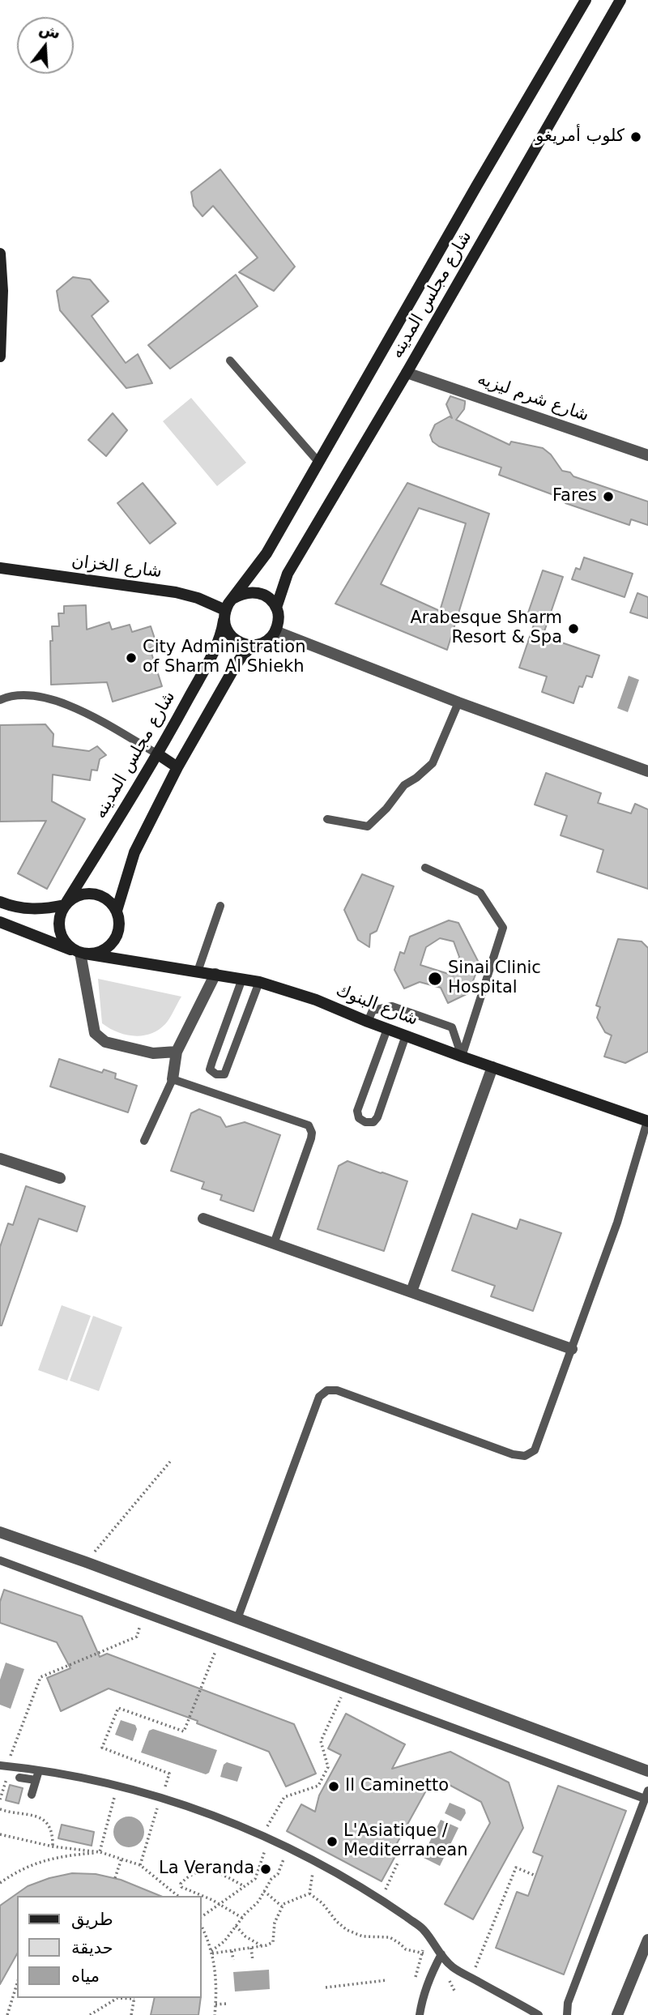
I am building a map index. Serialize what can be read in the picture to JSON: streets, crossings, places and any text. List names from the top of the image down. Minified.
{"streets":{"main road":["شارع مجلس المدينه","شارع الخزان","شارع البنوك"],"street":["شارع شرم ليزيه"]},"crossings":[["شارع مجلس المدينه","شارع شرم ليزيه"],["شارع مجلس المدينه","شارع الخزان"],["شارع مجلس المدينه","شارع البنوك"]],"places":["كلوب أمريغو","Fares","Arabesque Sharm Resort & Spa","City Administration of Sharm Al Shiekh","Sinai Clinic Hospital","Il Caminetto","L'Asiatique / Mediterranean","La Veranda"],"legend":["طريق","حديقة","مياه"],"north":"top"}
